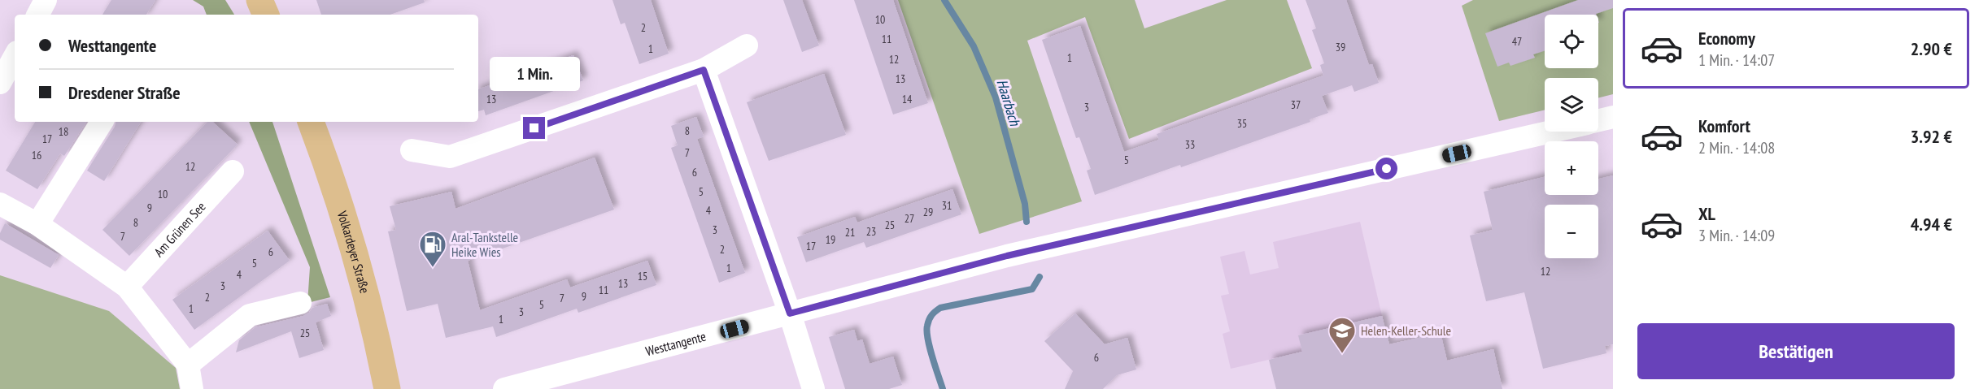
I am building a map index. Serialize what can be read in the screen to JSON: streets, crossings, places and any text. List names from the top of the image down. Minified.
{"streets":{"main road":["Volkardeyer Straße"],"street":["Am Grünen See","Westtangente"]},"water":["Haarbach"],"places":{"fuel station":["Aral-Tankstelle Heike Wies"],"school or university":["Helen-Keller-Schule"]},"house_numbers":["10","2","11","47","39","1","1","12","13","13","14","37","3","35","8","18","17","33","7","16","5","12","6","5","10","31","9","4","29","27","8","25","3","23","21","7","19","17","2","6","5","1","12","4","15","13","3","11","9","2","7","5","1","3","1","25","6"],"page":{"list":[{"name":"Economy","note":"1 Min. · 14:07","value":"2.90 €"},{"name":"Komfort","note":"2 Min. · 14:08","value":"3.92 €"},{"name":"XL","note":"3 Min. · 14:09","value":"4.94 €"}],"map_buttons":["+","−"],"banner":["Westtangente","Dresdener Straße"],"bubble":"1 Min.","buttons":"Bestätigen"}}
